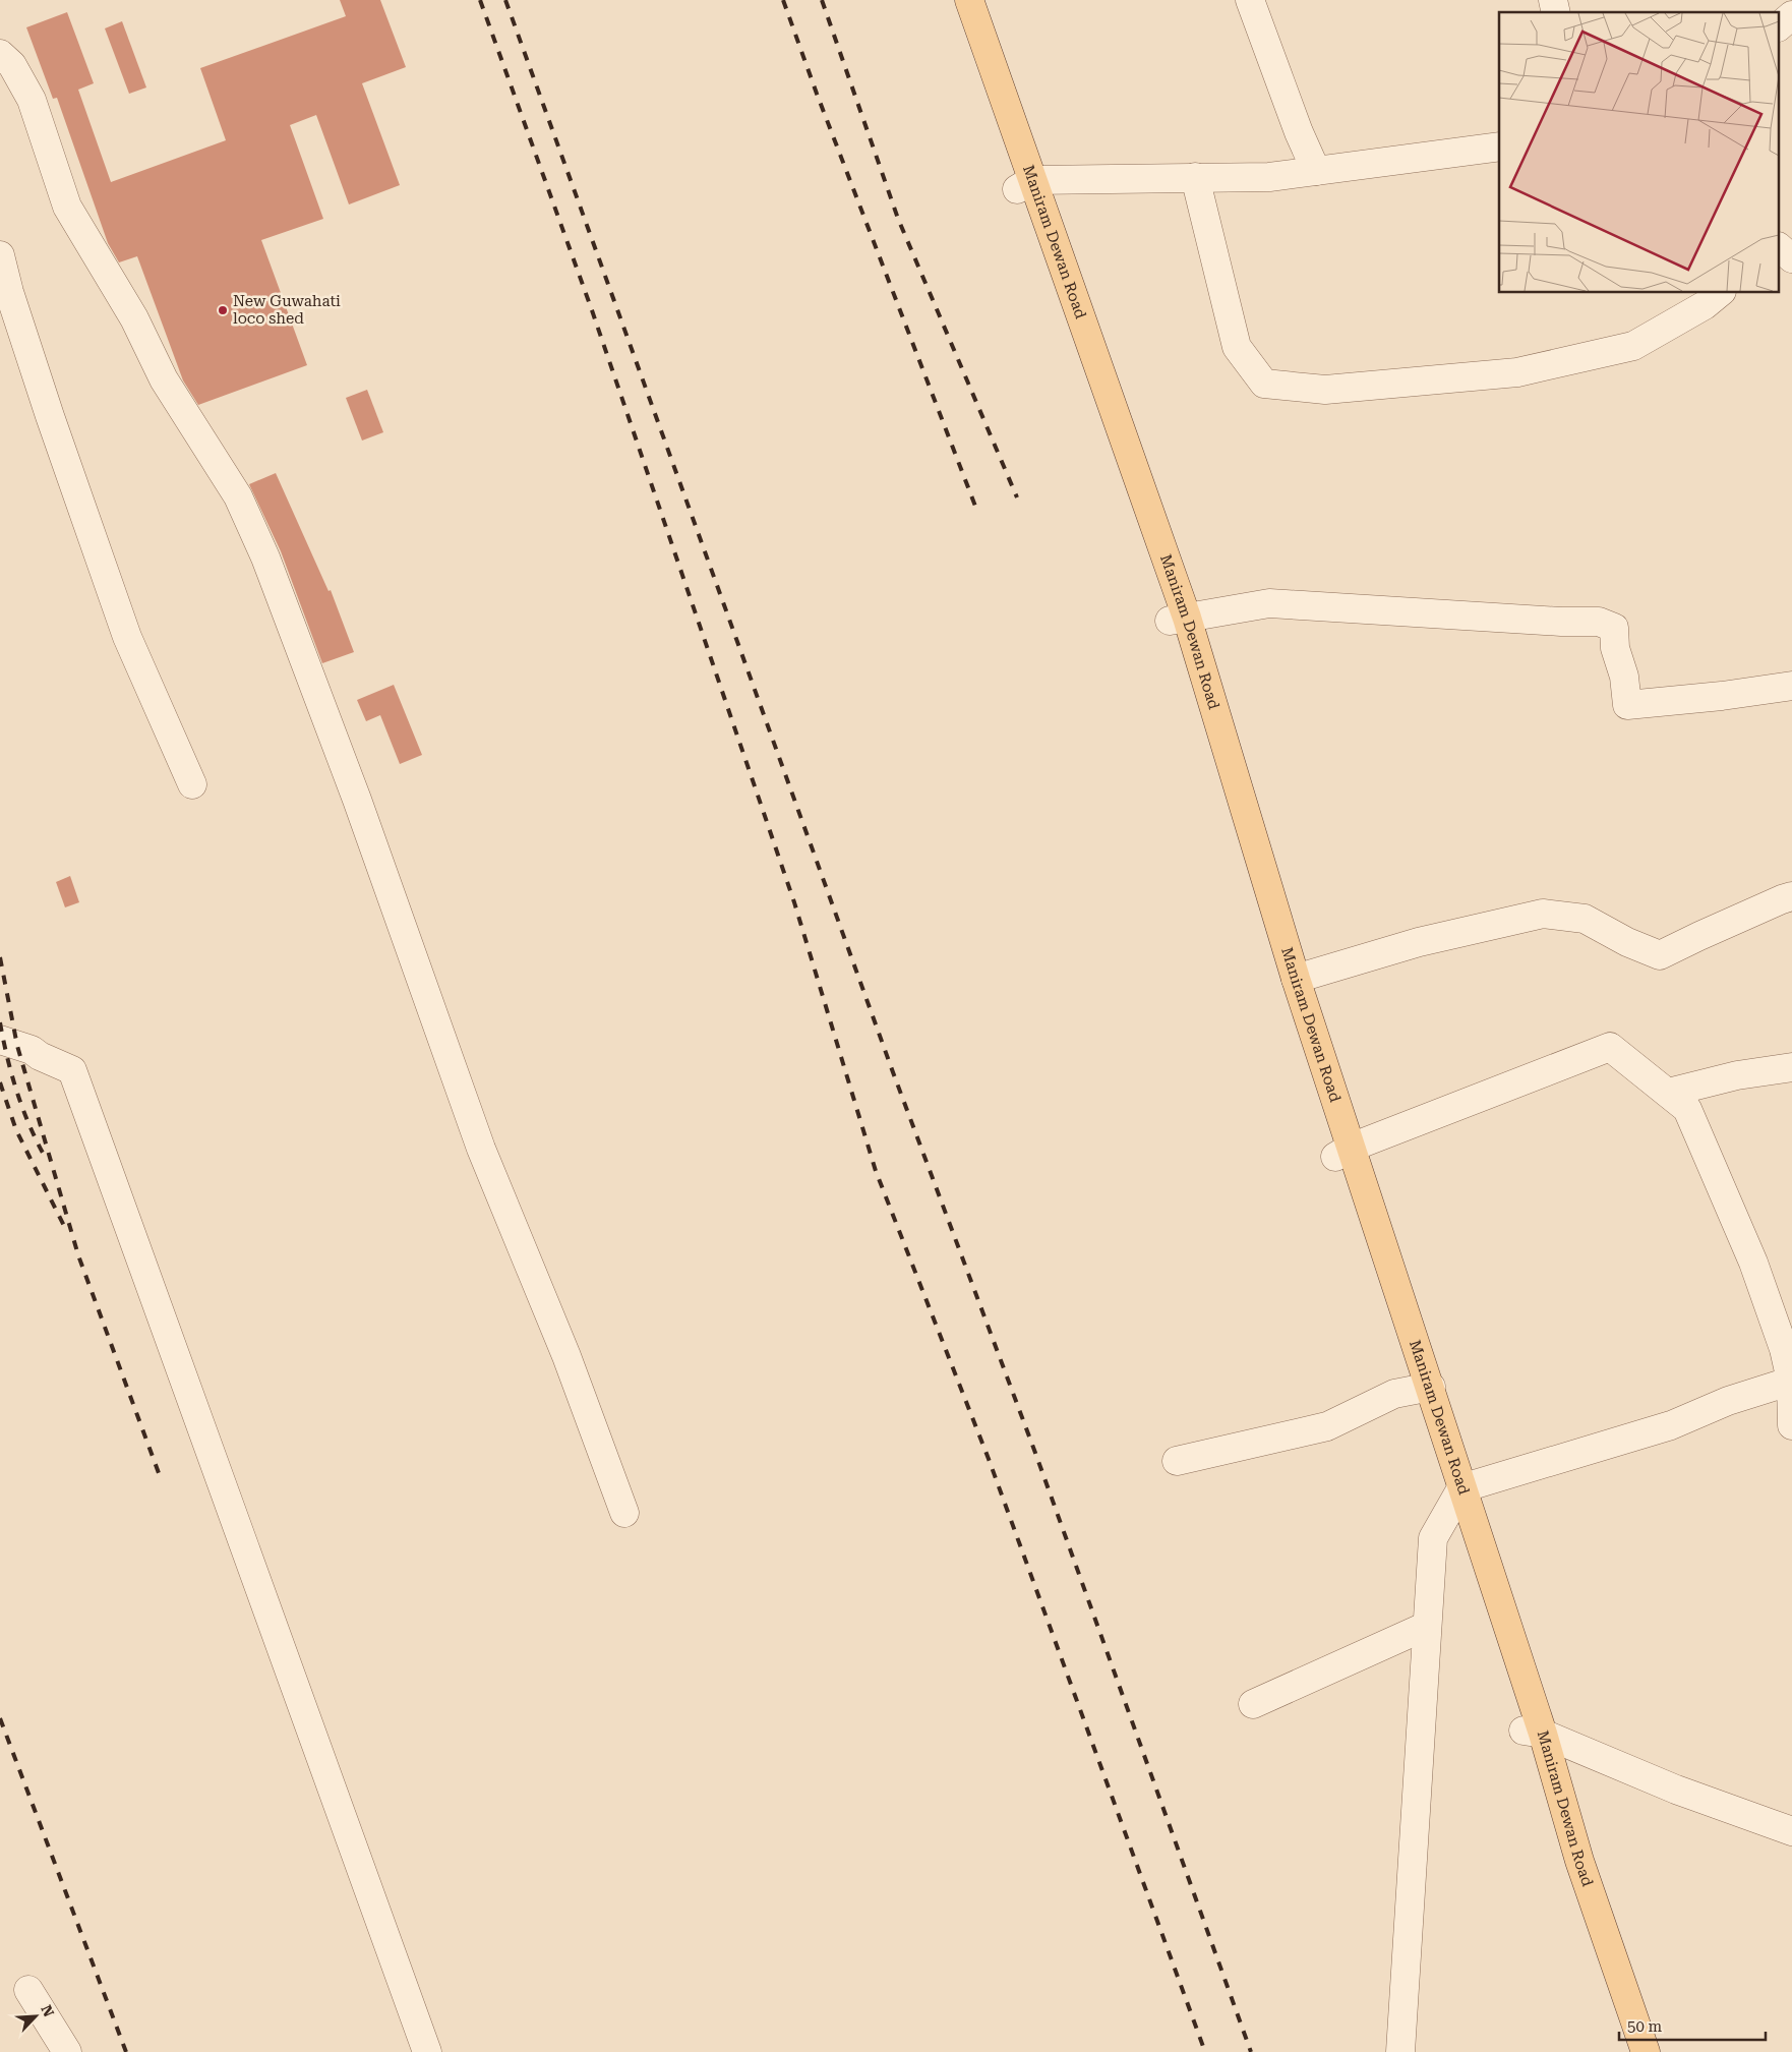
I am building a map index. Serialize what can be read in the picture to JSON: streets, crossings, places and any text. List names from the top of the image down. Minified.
{"streets":{"main road":["Maniram Dewan Road"]},"places":["New Guwahati loco shed"],"scale_bar":"50 m","north":"top right"}
